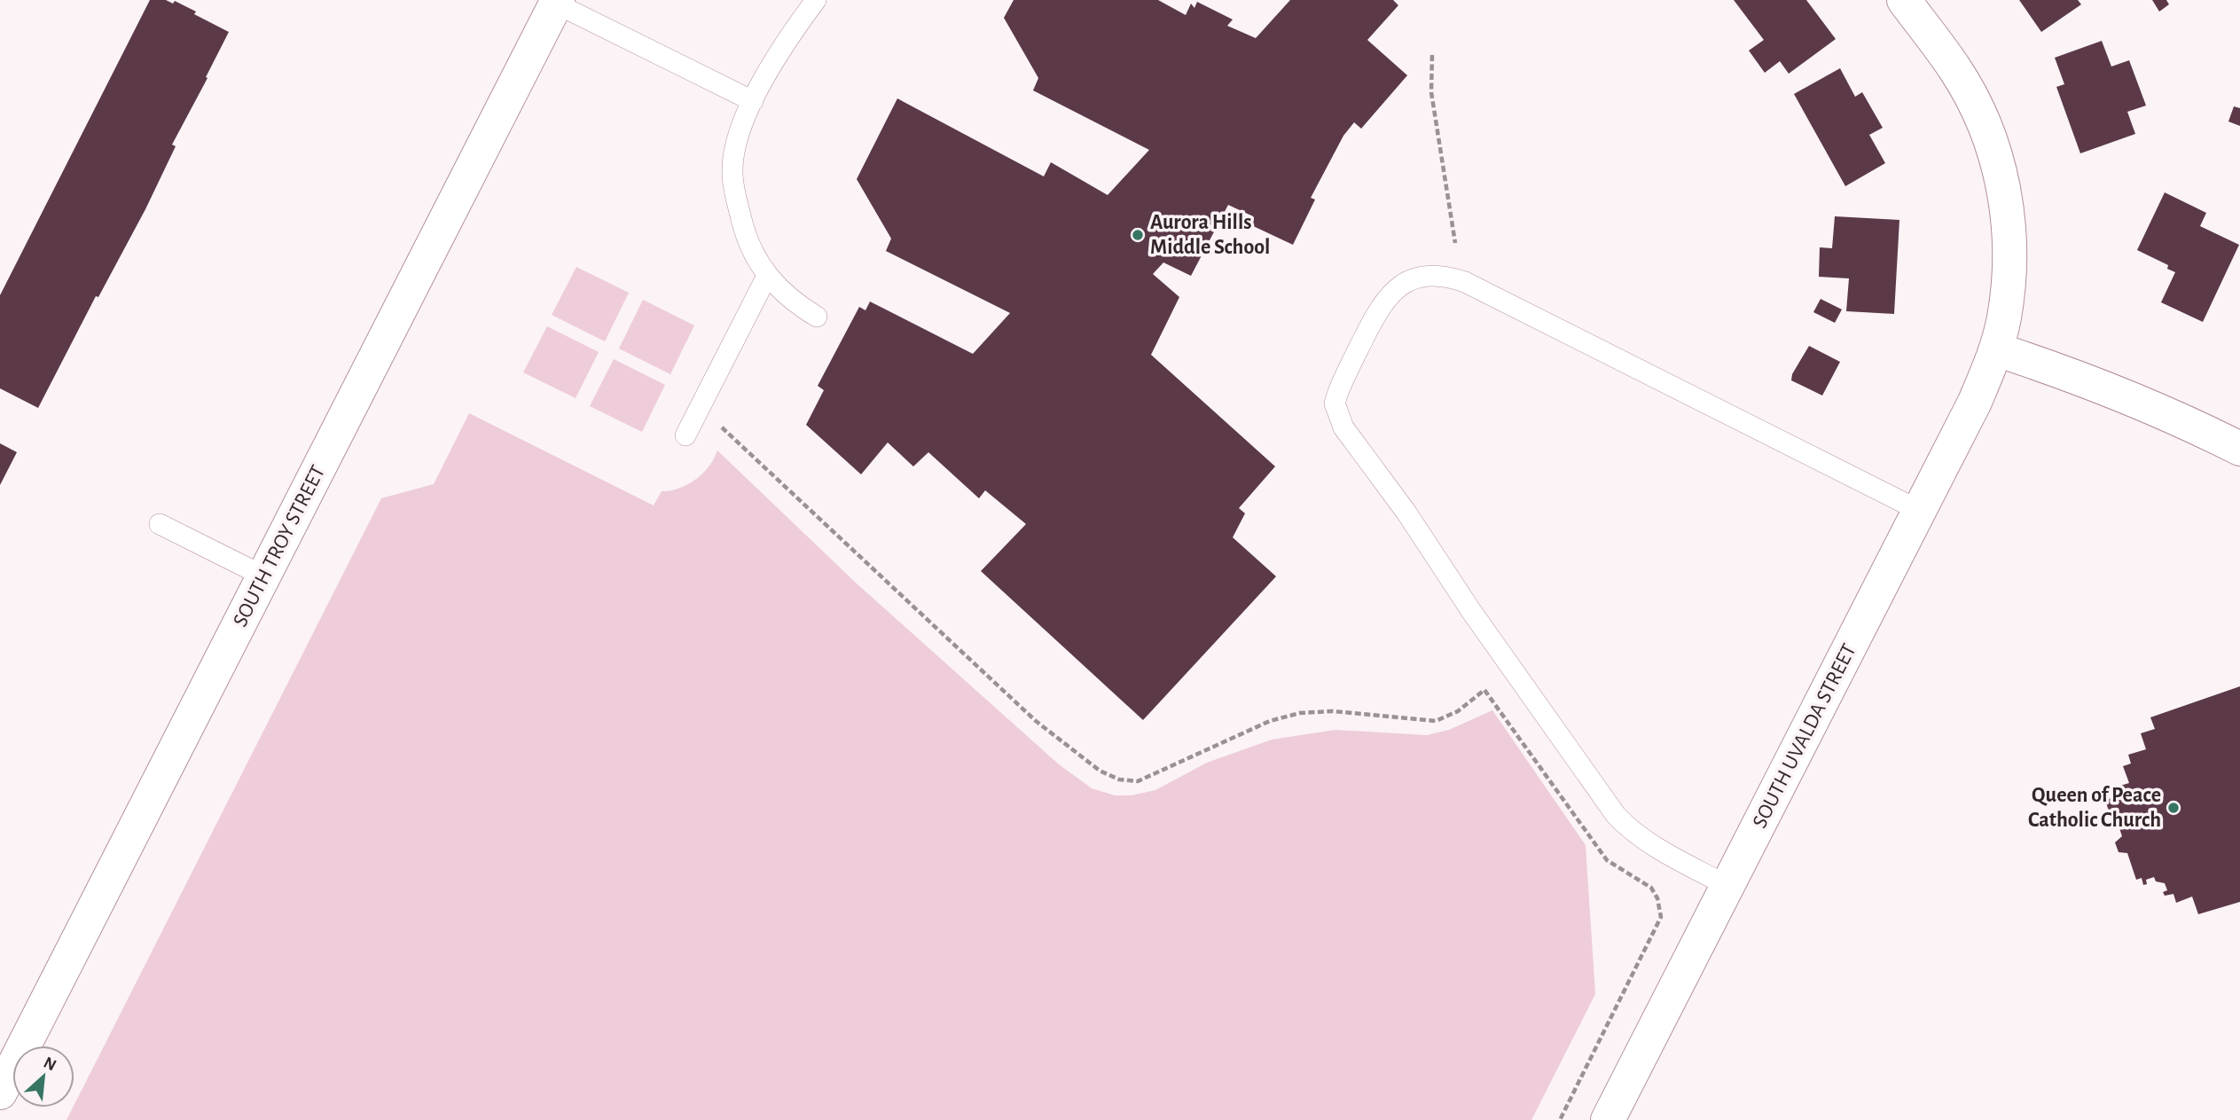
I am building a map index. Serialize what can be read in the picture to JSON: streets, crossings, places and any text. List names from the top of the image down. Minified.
{"streets":{"street":["SOUTH TROY STREET","SOUTH UVALDA STREET"]},"places":["Aurora Hills Middle School","Queen of Peace Catholic Church"],"north":"top right"}
